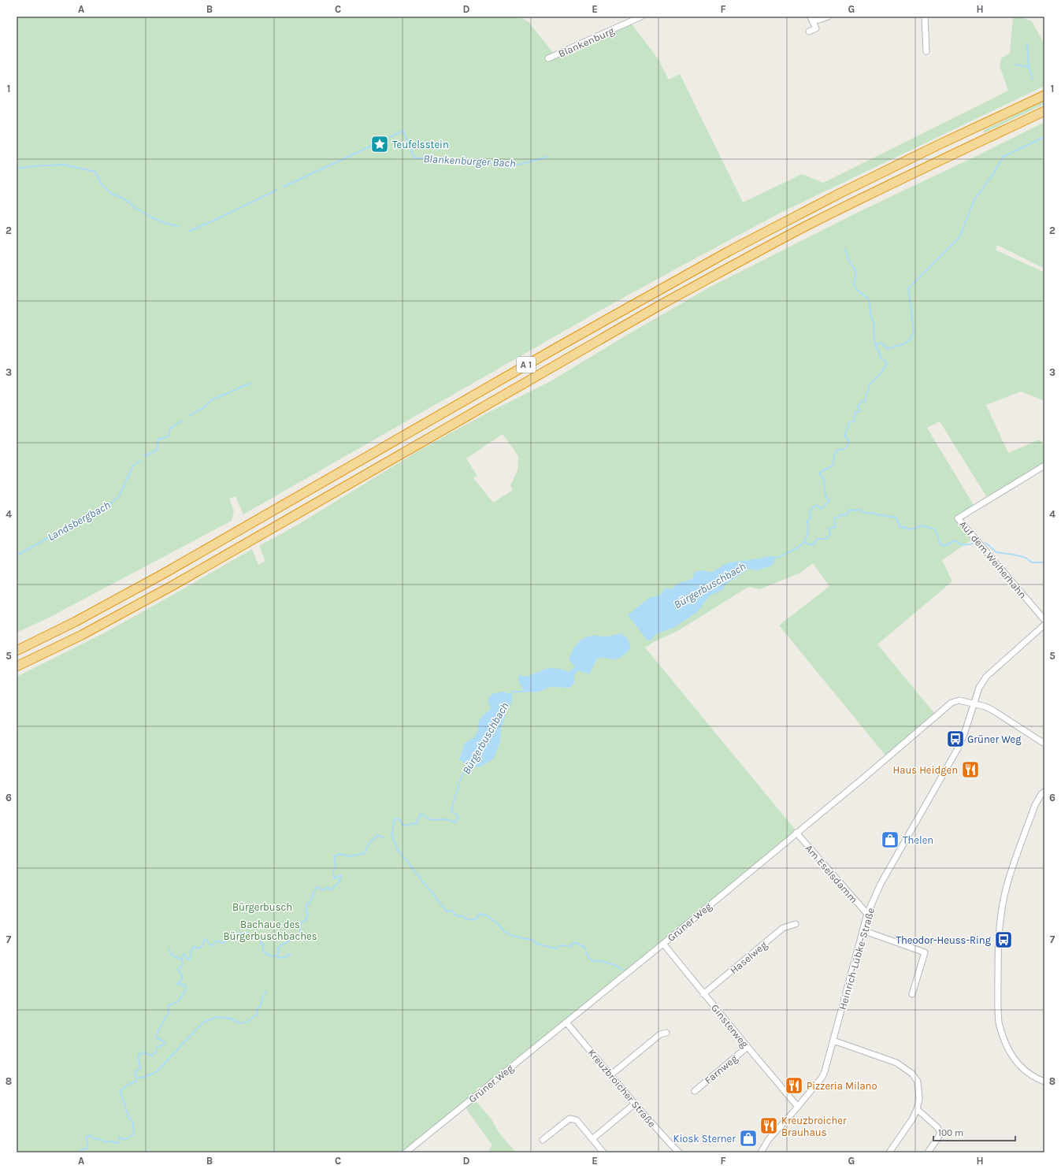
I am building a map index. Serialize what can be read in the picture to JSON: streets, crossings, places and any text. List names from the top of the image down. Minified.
{"streets":{"highway":["A 1"],"street":["Blankenburg","Auf dem Weiherhahn","Am Eselsdamm","Grüner Weg","Haselweg","Heinrich-Lübke-Straße","Ginsterweg","Farnweg","Kreuzbroicher Straße"]},"crossings":[["Am Eselsdamm","Grüner Weg"],["Am Eselsdamm","Heinrich-Lübke-Straße"],["Grüner Weg","Heinrich-Lübke-Straße"],["Grüner Weg","Ginsterweg"],["Grüner Weg","Kreuzbroicher Straße"],["Haselweg","Ginsterweg"],["Heinrich-Lübke-Straße","Ginsterweg"],["Ginsterweg","Farnweg"]],"water":["Blankenburger Bach","Landsbergbach","Bürgerbuschbach"],"parks":["Bürgerbusch","Bachaue des Bürgerbuschbaches"],"places":{"place":["Teufelsstein"],"bus stop":["Grüner Weg","Theodor-Heuss-Ring"],"restaurant":["Haus Heidgen","Pizzeria Milano","Kreuzbroicher Brauhaus"],"shop":["Thelen","Kiosk Sterner"]},"scale_bar":"100 m","grid":{"columns":["A","B","C","D","E","F","G","H"],"rows":["1","2","3","4","5","6","7","8"]}}
